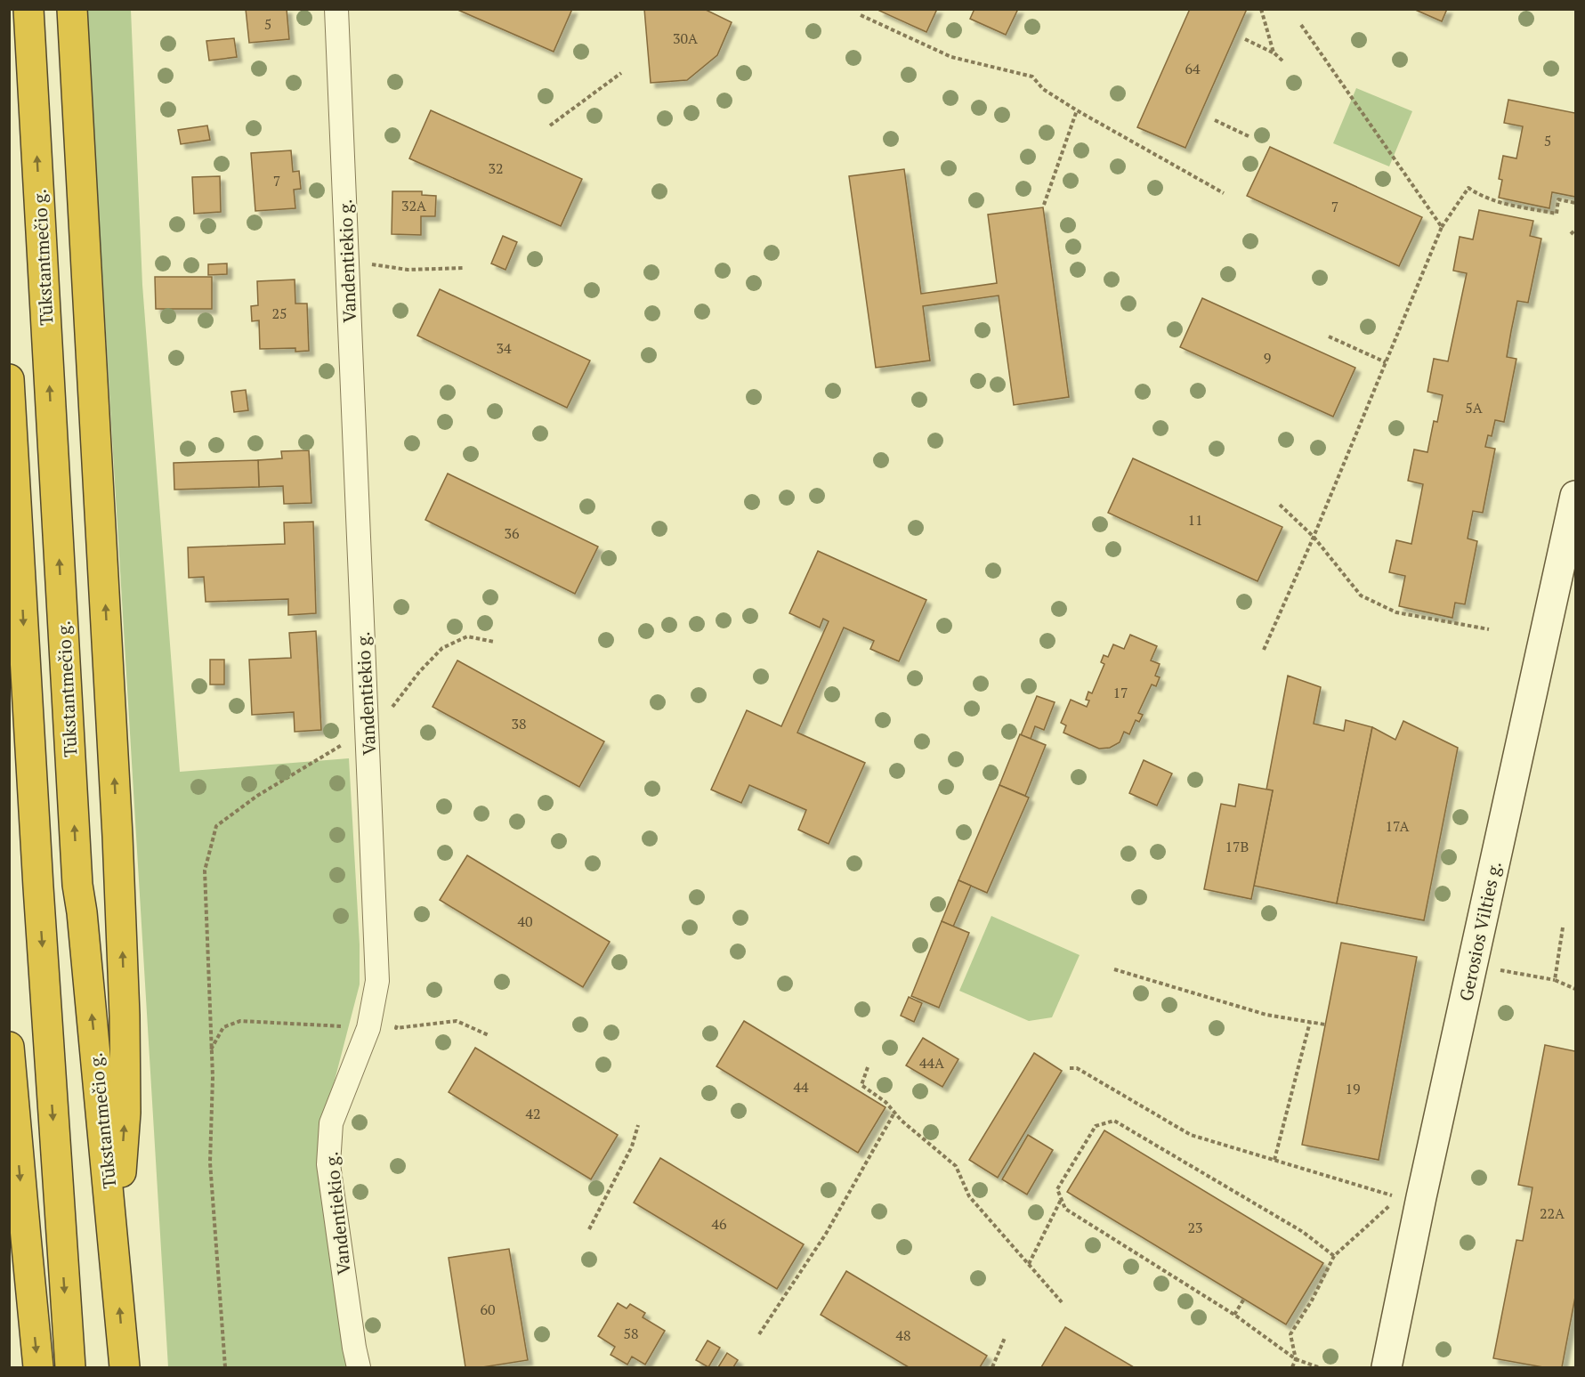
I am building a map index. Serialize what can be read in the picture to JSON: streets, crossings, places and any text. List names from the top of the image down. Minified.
{"streets":{"highway":["Tūkstantmečio g."],"main road":["Gerosios Vilties g."],"street":["Vandentiekio g."]},"house_numbers":["5","30A","64","5","32","7","32A","7","25","34","9","5A","11","36","17","38","17A","17B","40","44A","44","19","42","22A","46","23","60","58","48"]}
